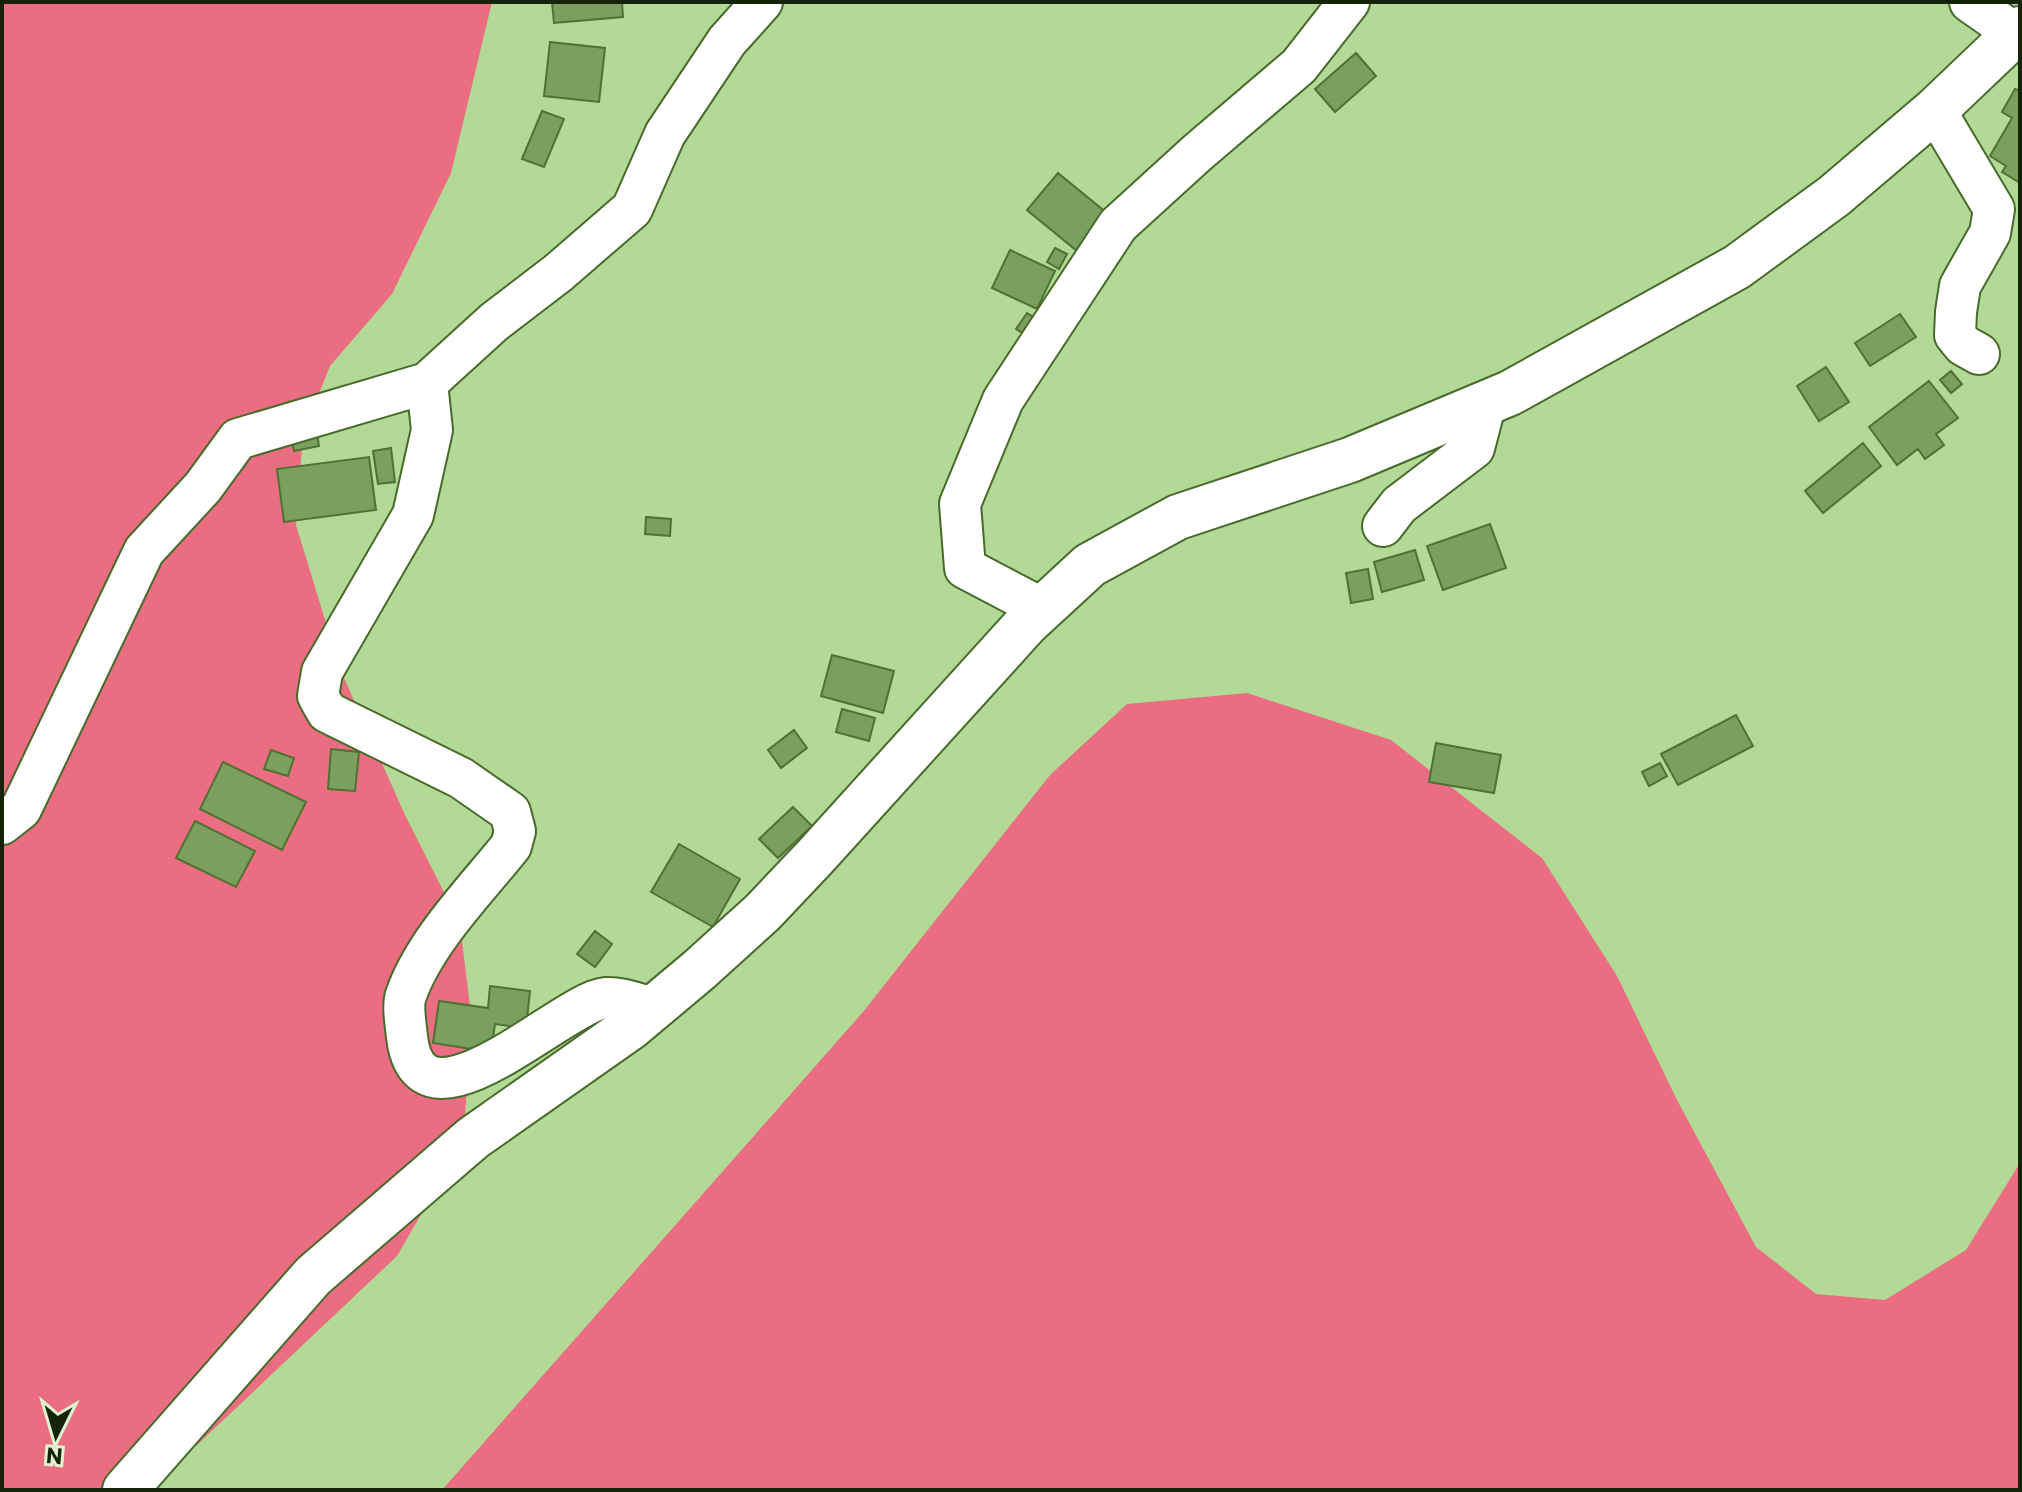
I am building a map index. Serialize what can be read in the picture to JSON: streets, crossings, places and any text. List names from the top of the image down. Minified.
{"north":"bottom"}
